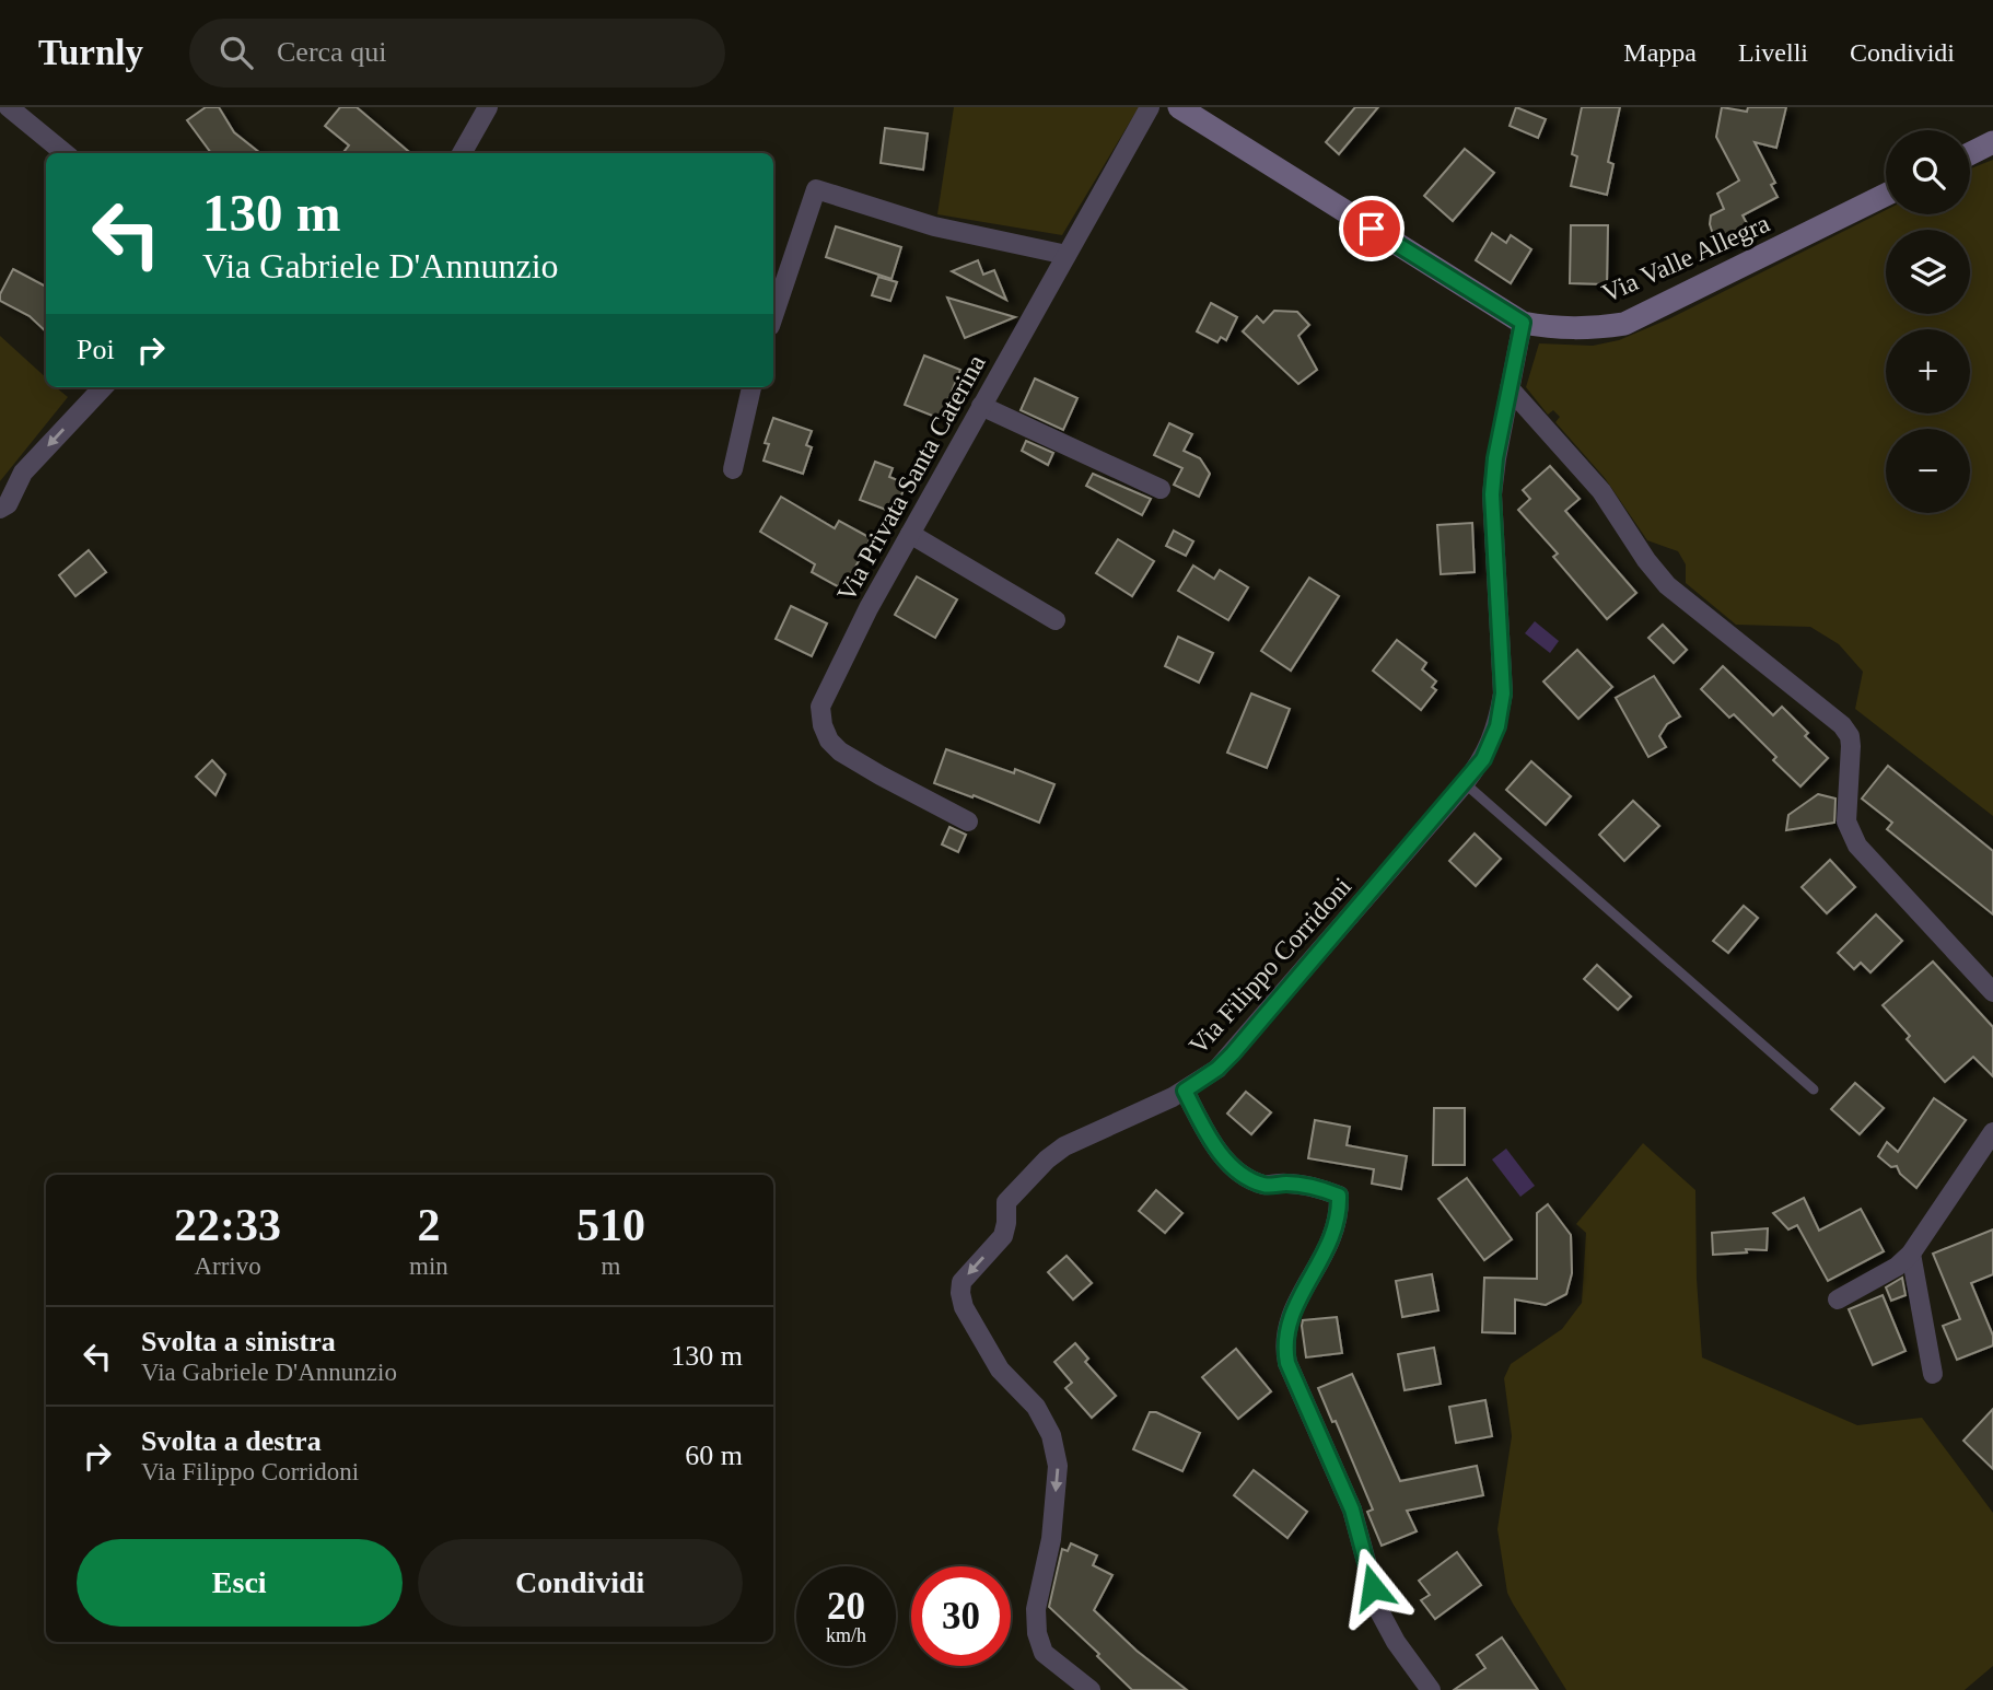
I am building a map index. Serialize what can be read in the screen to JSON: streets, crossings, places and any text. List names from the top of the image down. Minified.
{"streets":{"main road":["Via Valle Allegra"],"street":["Via Privata Santa Caterina","Via Filippo Corridoni"]},"crossings":[["Via Valle Allegra","Via Filippo Corridoni"]],"page":{"header":"Turnly","search":"Cerca qui","nav":["Mappa","Livelli","Condividi"],"map_buttons":["+","−"],"turn":["130 m","Via Gabriele D'Annunzio"],"then":"Poi","eta":["22:33","Arrivo","2","min","510","m"],"list":[{"name":"Svolta a sinistra","note":"Via Gabriele D'Annunzio","value":"130 m"},{"name":"Svolta a destra","note":"Via Filippo Corridoni","value":"60 m"}],"buttons":["Esci","Condividi"],"speed":"20 km/h","limit":"30"}}
